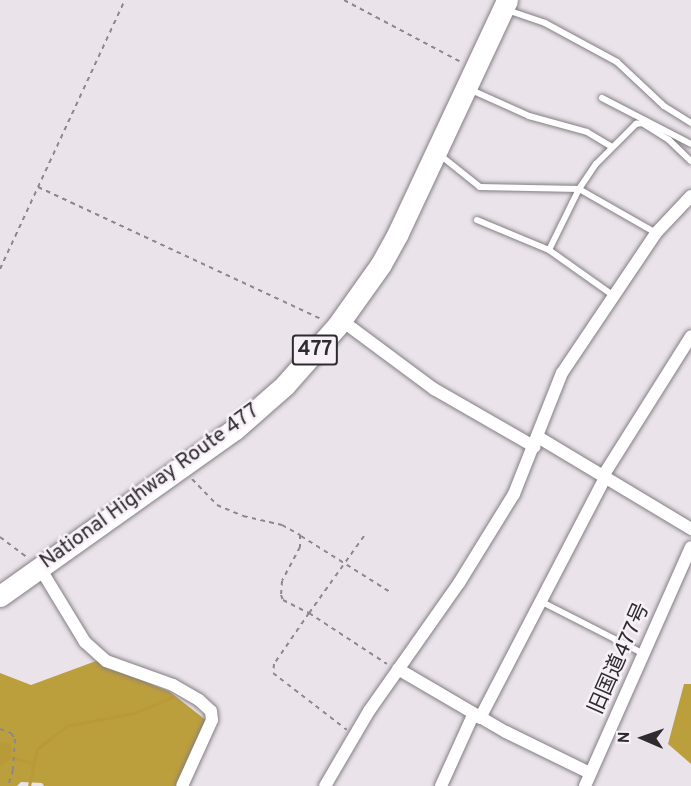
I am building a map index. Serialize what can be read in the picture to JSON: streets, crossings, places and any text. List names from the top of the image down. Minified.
{"streets":{"highway":["477","National Highway Route 477"],"street":["旧国道477号"]},"north":"left"}
